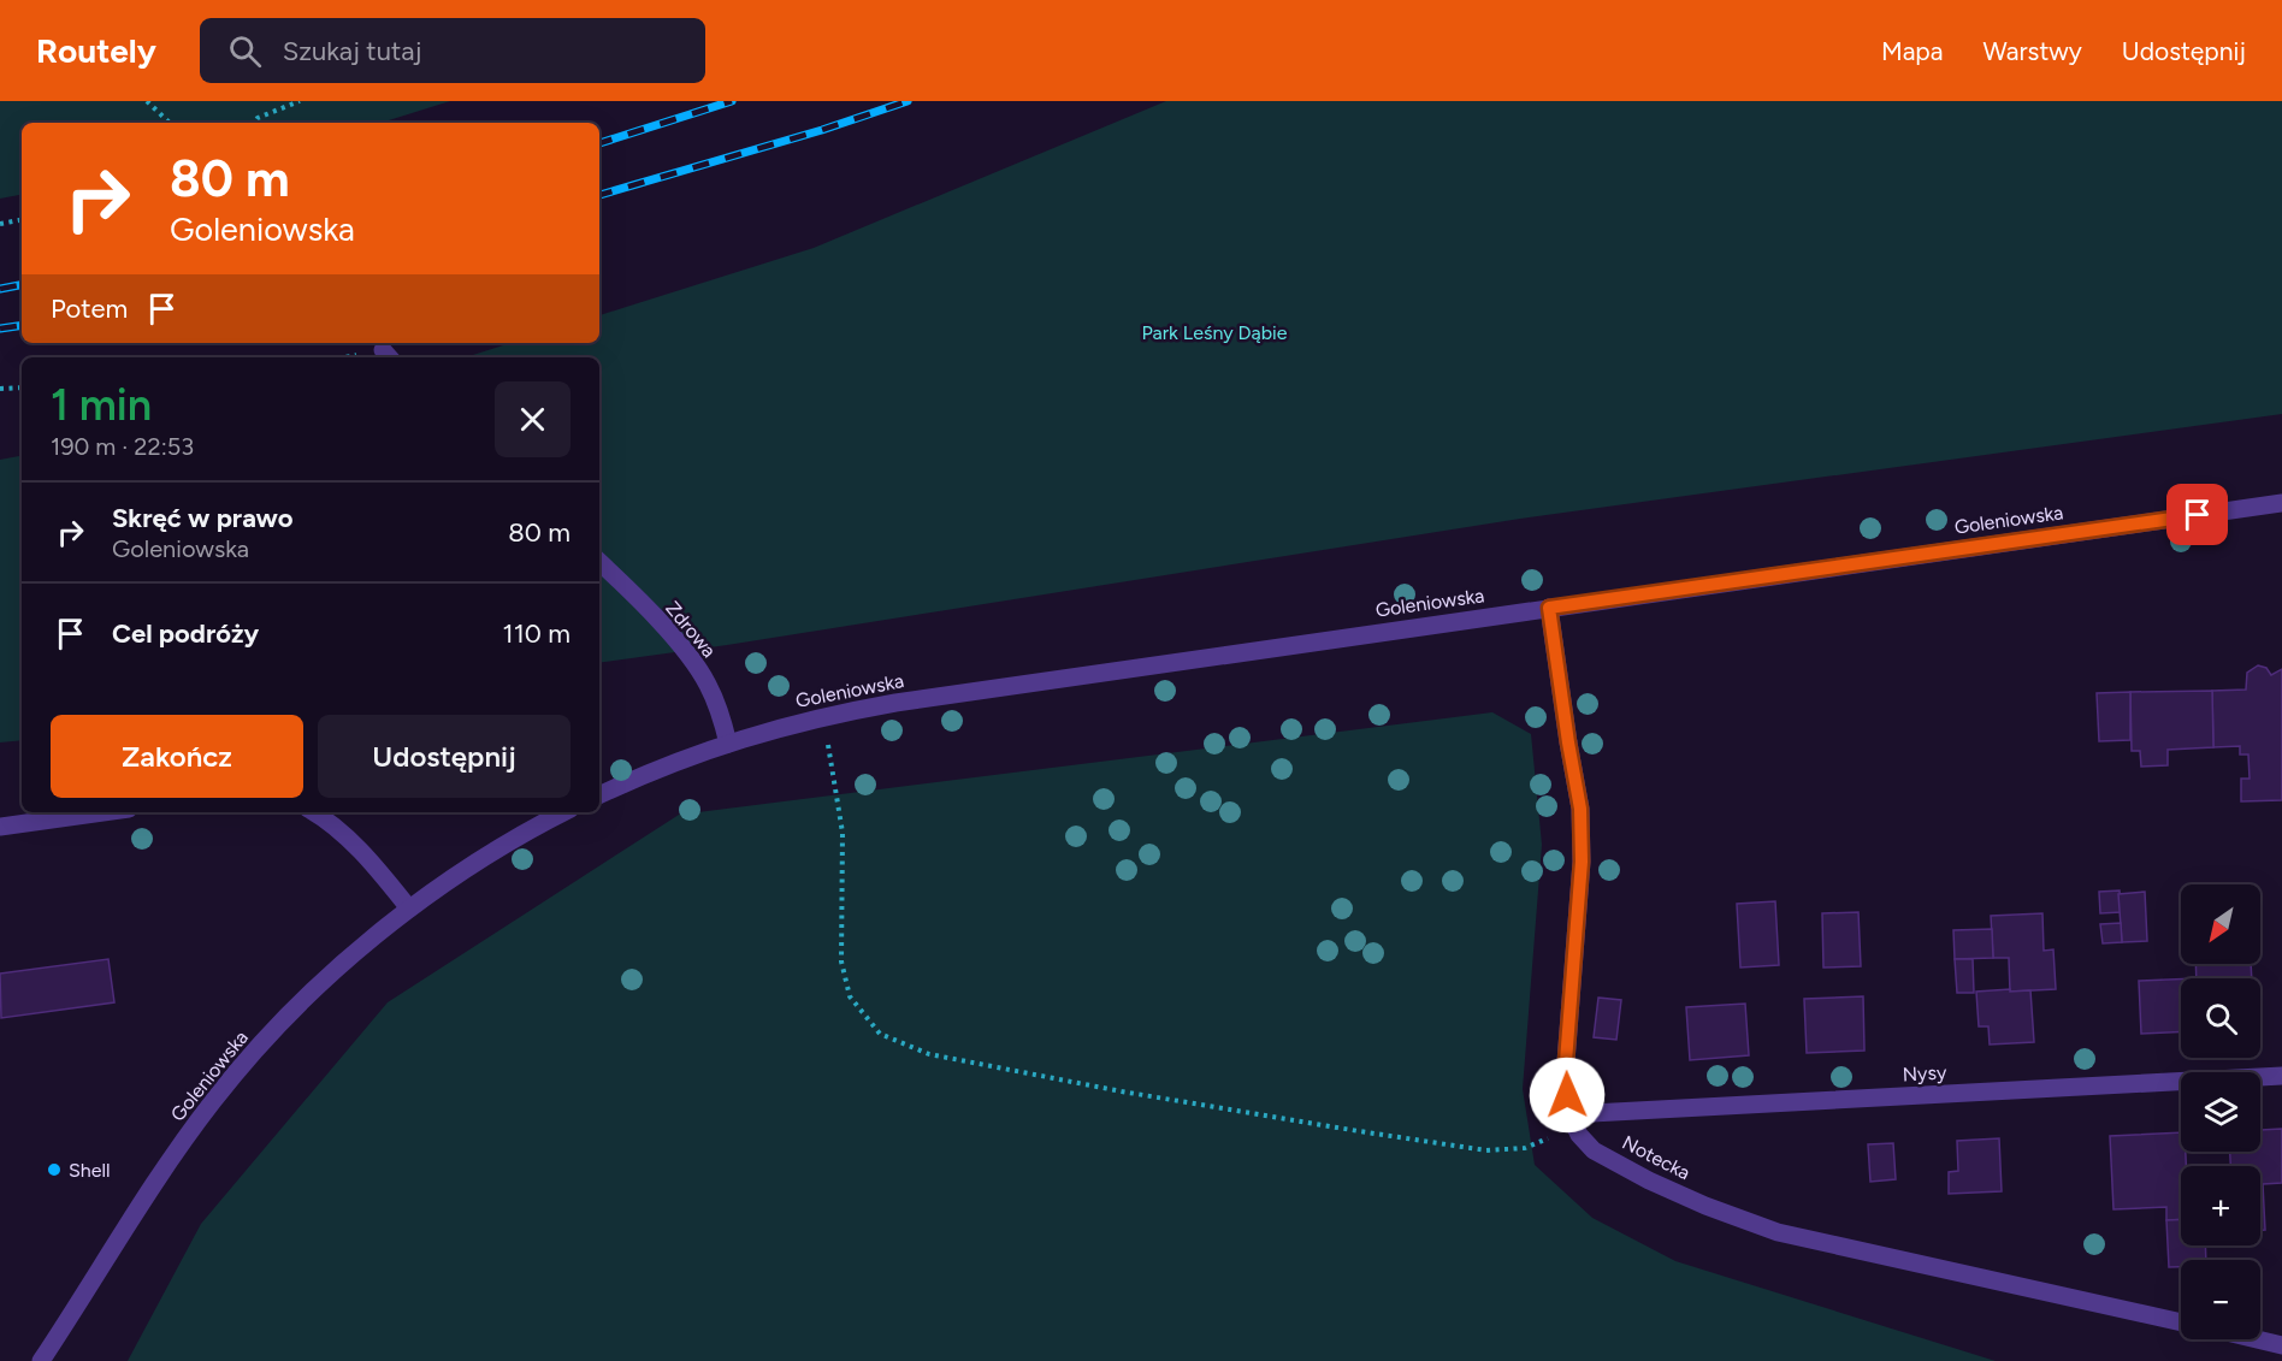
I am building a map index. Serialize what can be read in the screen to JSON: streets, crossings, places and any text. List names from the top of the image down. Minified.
{"streets":{"street":["Goleniowska","Zdrowa","Nysy","Notecka"]},"crossings":[["Goleniowska","Zdrowa"],["Goleniowska","Notecka"],["Nysy","Notecka"]],"parks":["Park Leśny Dąbie"],"places":["Shell"],"north":"bottom left","page":{"header":"Routely","search":"Szukaj tutaj","nav":["Mapa","Warstwy","Udostępnij"],"turn":["80 m","Goleniowska"],"then":"Potem","heading":["1 min","190 m · 22:53"],"list":[{"name":"Skręć w prawo","note":"Goleniowska","value":"80 m"},{"name":"Cel podróży","value":"110 m"}],"buttons":["Zakończ","Udostępnij"],"map_buttons":["+","−"]}}
